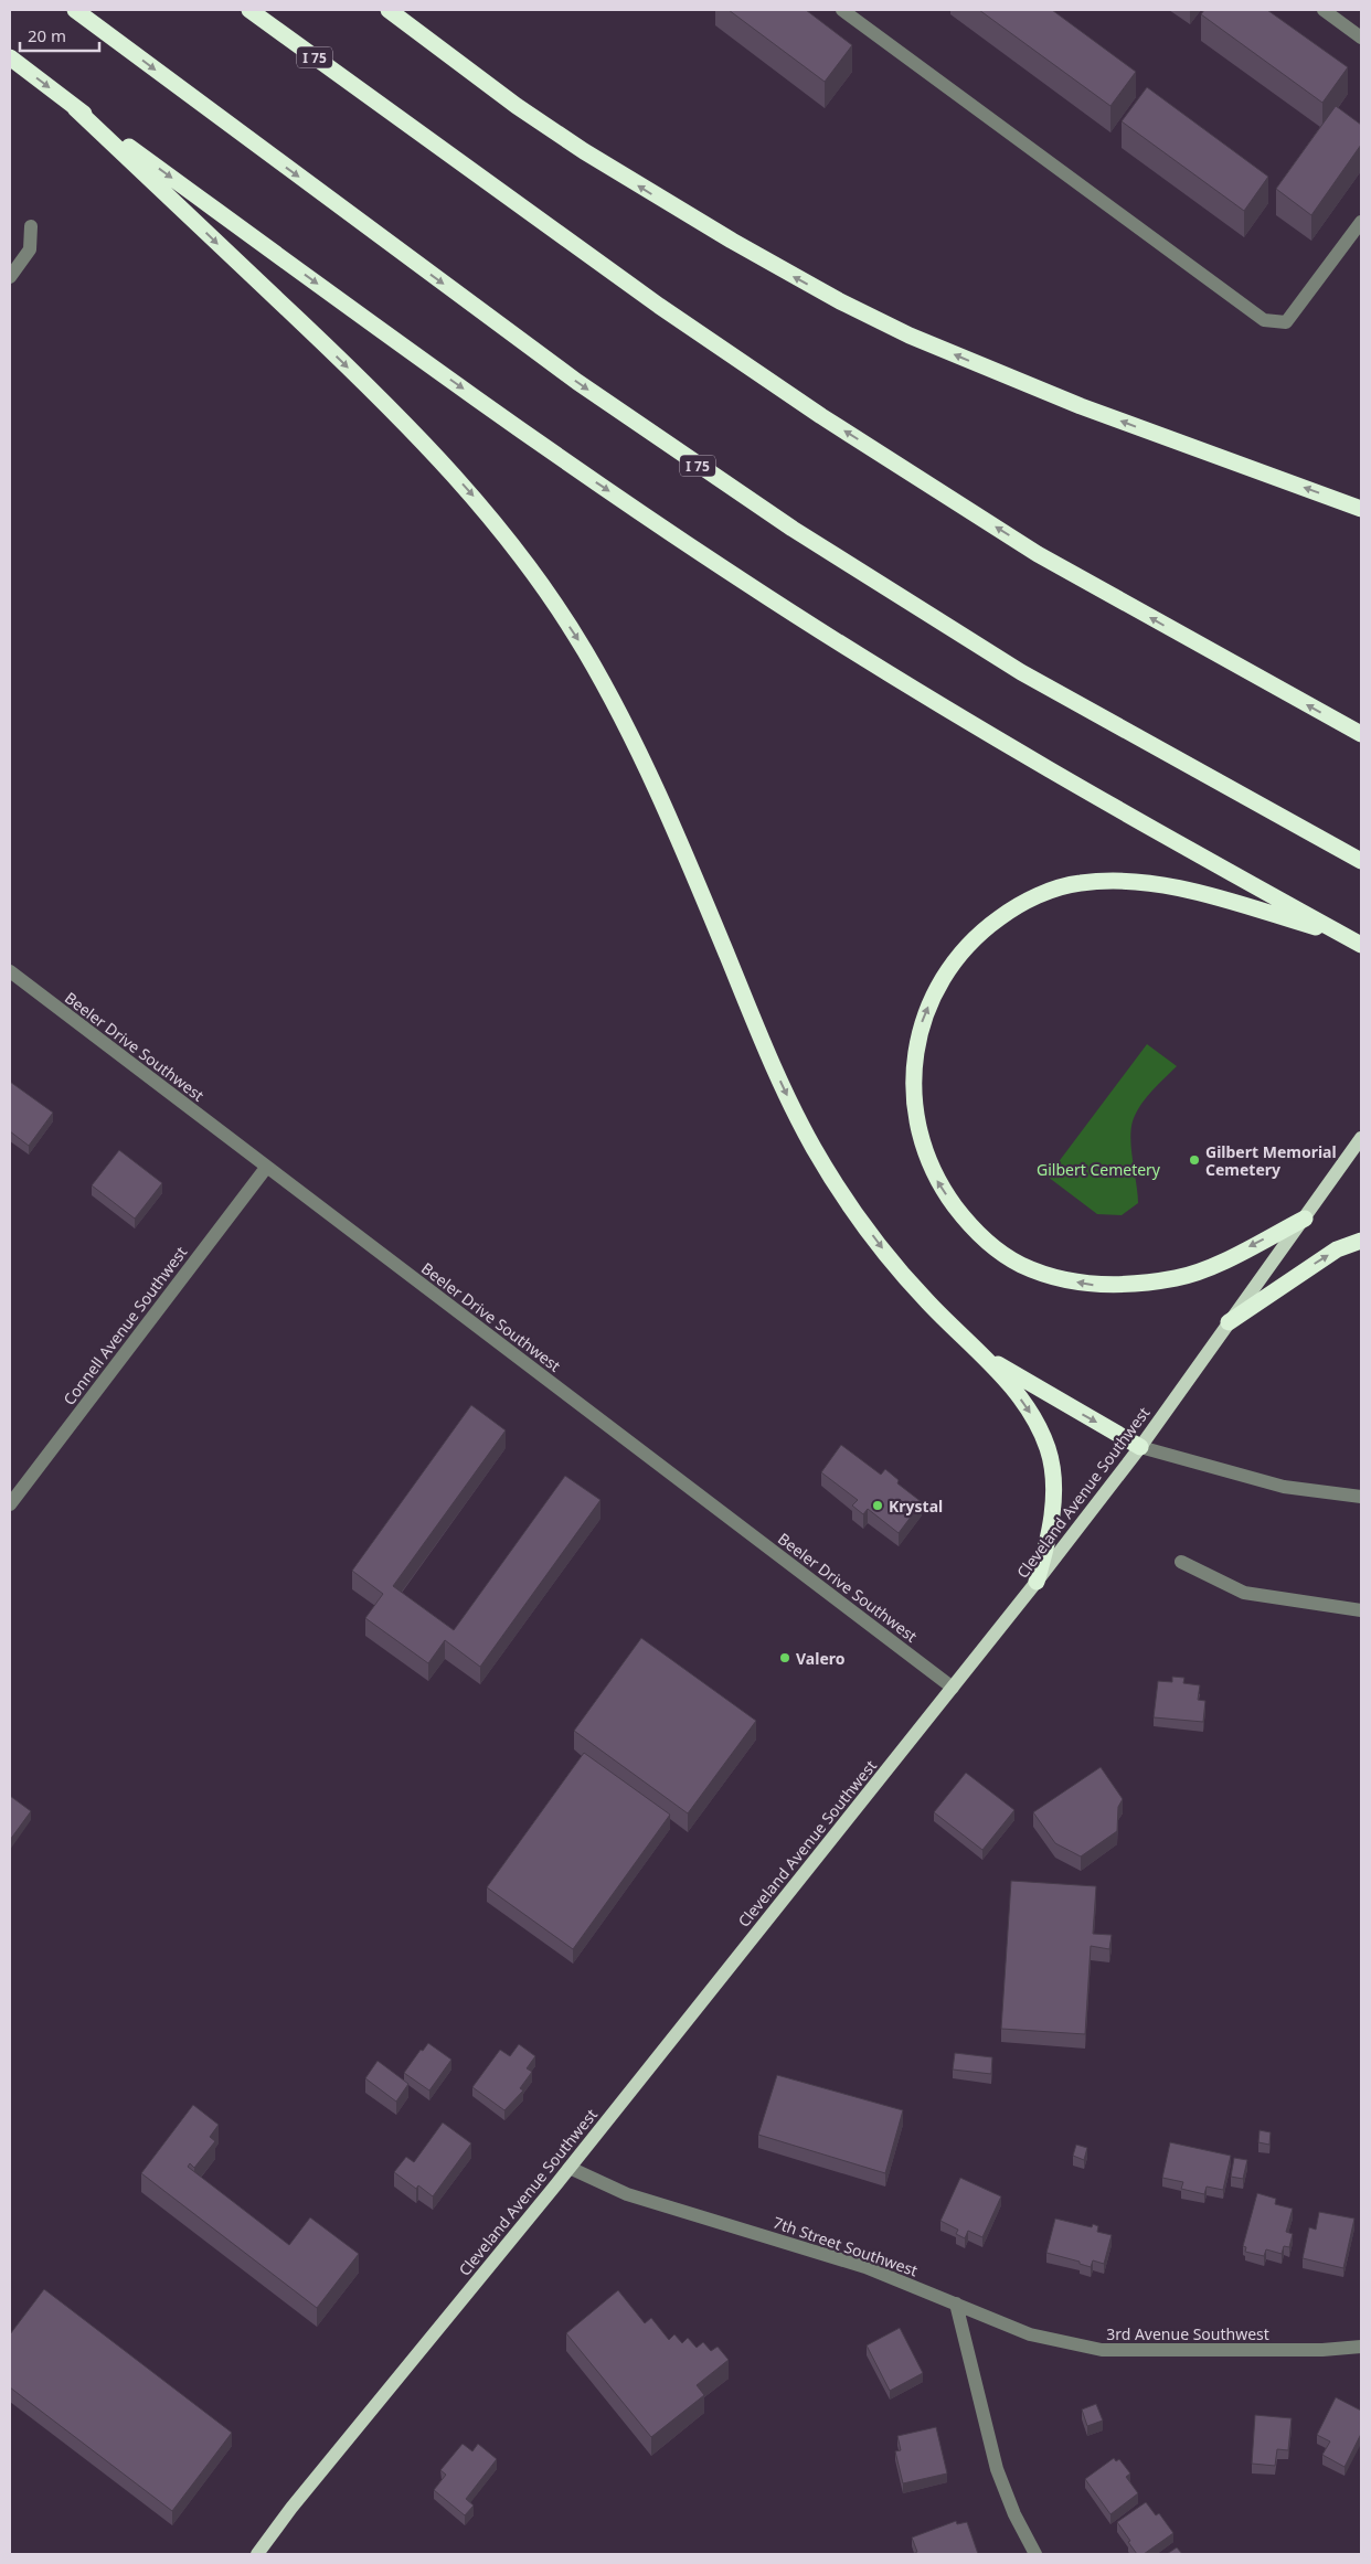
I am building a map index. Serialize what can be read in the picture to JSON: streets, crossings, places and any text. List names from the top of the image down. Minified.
{"streets":{"highway":["I 75"],"main road":["Cleveland Avenue Southwest"],"street":["Beeler Drive Southwest","Connell Avenue Southwest","7th Street Southwest","3rd Avenue Southwest"]},"crossings":[["Beeler Drive Southwest","Connell Avenue Southwest"],["Beeler Drive Southwest","Cleveland Avenue Southwest"],["Cleveland Avenue Southwest","7th Street Southwest"],["7th Street Southwest","3rd Avenue Southwest"]],"parks":["Gilbert Cemetery"],"places":["Gilbert Memorial Cemetery","Krystal","Valero"],"scale_bar":"20 m"}
